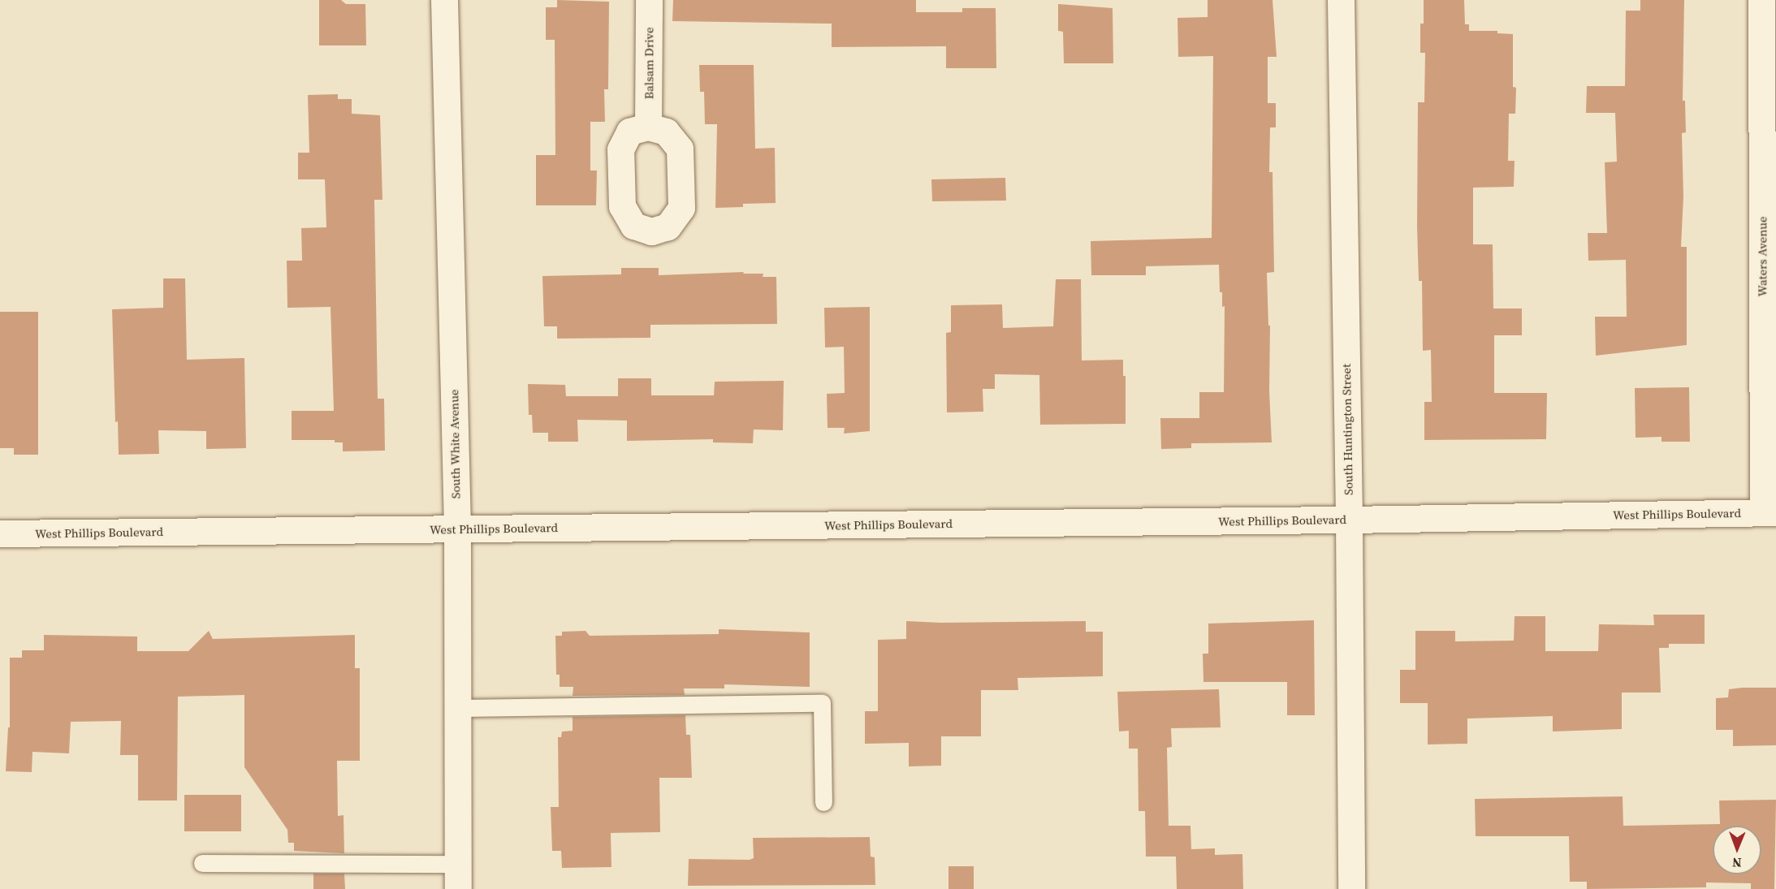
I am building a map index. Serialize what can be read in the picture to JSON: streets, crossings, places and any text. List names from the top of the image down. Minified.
{"streets":{"street":["Balsam Drive","Waters Avenue","South Huntington Street","South White Avenue","West Phillips Boulevard"]},"crossings":[["Waters Avenue","West Phillips Boulevard"],["South Huntington Street","West Phillips Boulevard"],["South White Avenue","West Phillips Boulevard"]],"north":"bottom"}
